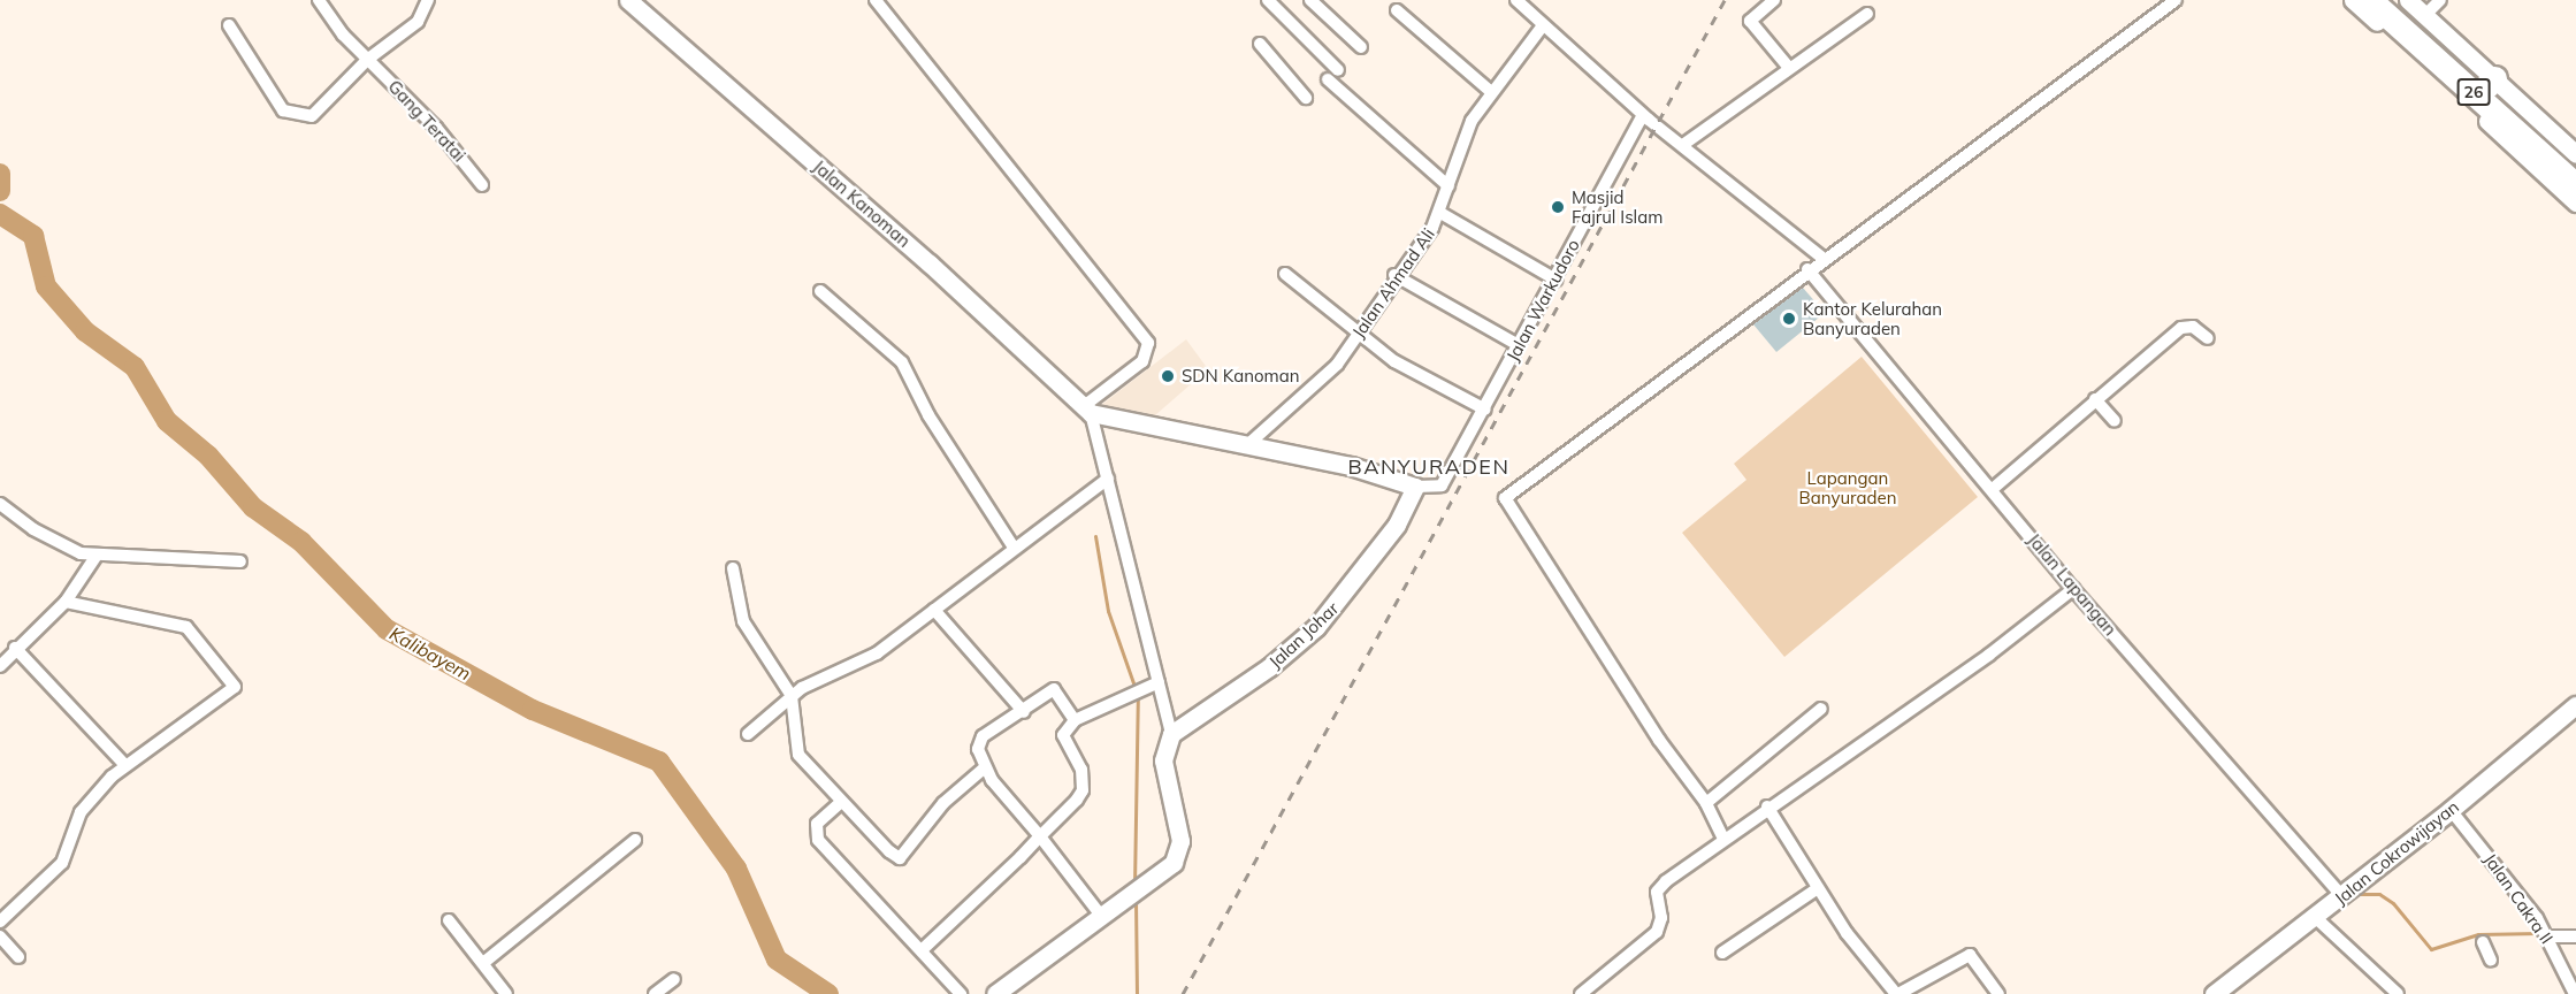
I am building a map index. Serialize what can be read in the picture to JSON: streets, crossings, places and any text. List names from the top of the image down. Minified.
{"streets":{"highway":["26"],"street":["Gang Teratai","Jalan Kanoman","Jalan Ahmad Ali","Jalan Warkudoro","Jalan Lapangan","Jalan Johar","Jalan Cokrowijayan","Jalan Cakra II"]},"crossings":[["Jalan Warkudoro","Jalan Johar"],["Jalan Lapangan","Jalan Cokrowijayan"],["Jalan Cokrowijayan","Jalan Cakra II"]],"districts":["BANYURADEN"],"water":["Kalibayem"],"parks":["Lapangan Banyuraden"],"places":["Masjid Fajrul Islam","Kantor Kelurahan Banyuraden","SDN Kanoman"]}
